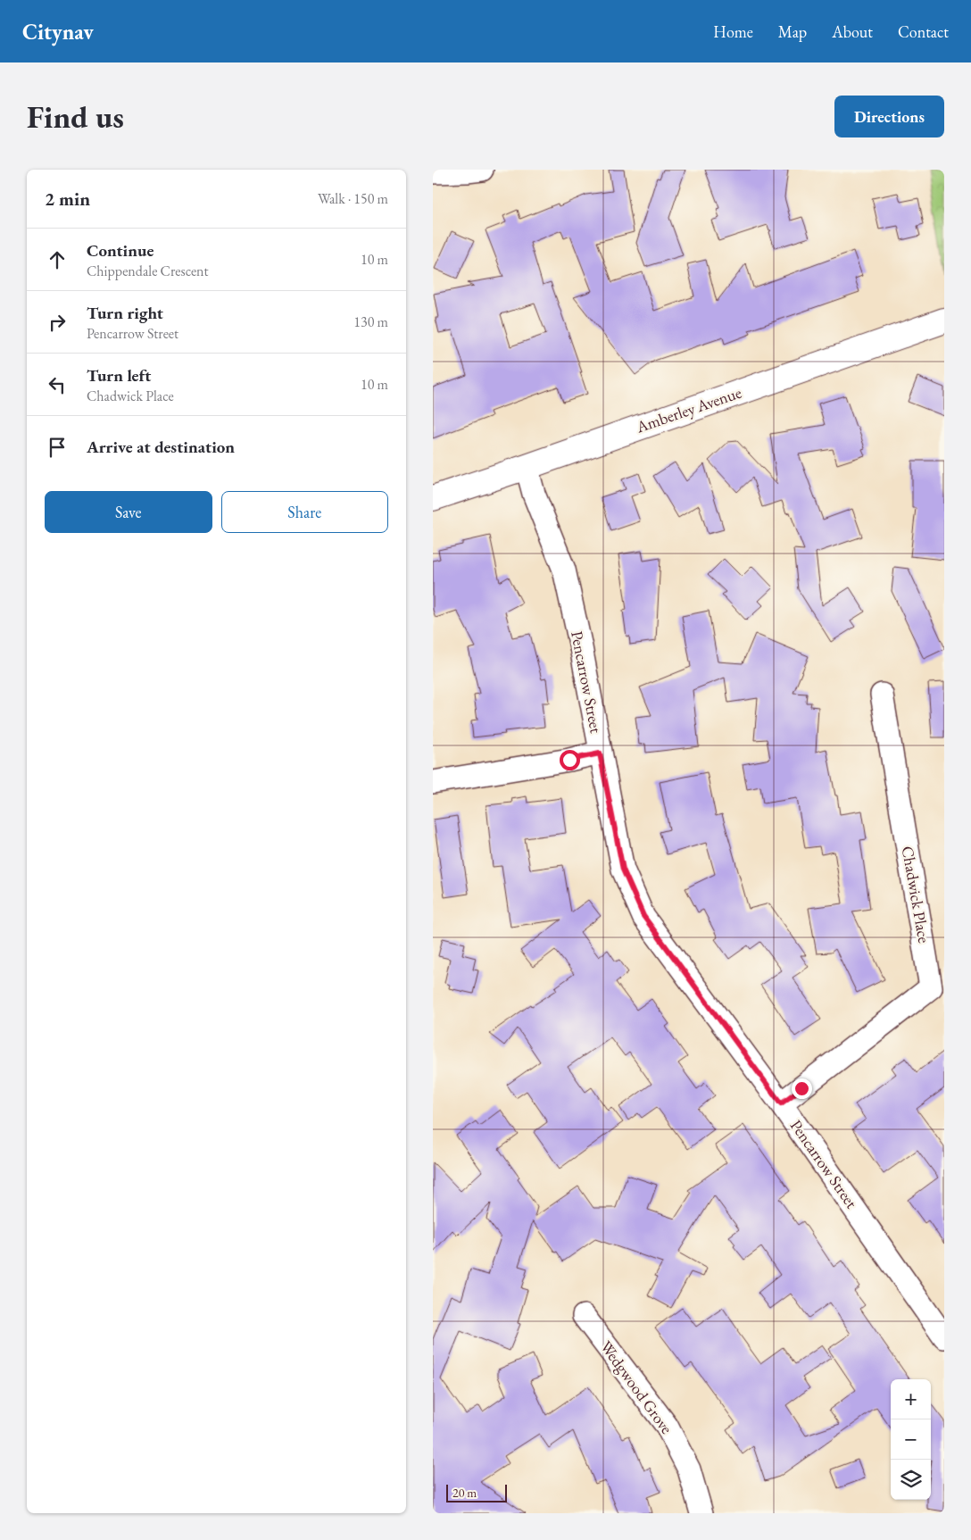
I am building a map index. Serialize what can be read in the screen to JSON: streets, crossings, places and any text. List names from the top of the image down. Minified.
{"streets":{"street":["Amberley Avenue","Pencarrow Street","Chadwick Place","Wedgwood Grove"]},"crossings":[["Amberley Avenue","Pencarrow Street"],["Pencarrow Street","Chadwick Place"]],"scale_bar":"20 m","page":{"header":"Citynav","nav":["Home","Map","About","Contact"],"buttons":["Directions",["Save","Share"]],"title":"Find us","heading":["2 min","Walk · 150 m"],"list":[["Continue","Chippendale Crescent","10 m"],["Turn right","Pencarrow Street","130 m"],["Turn left","Chadwick Place","10 m"],"Arrive at destination"],"map_buttons":["+","−"],"scale":"20 m"}}
